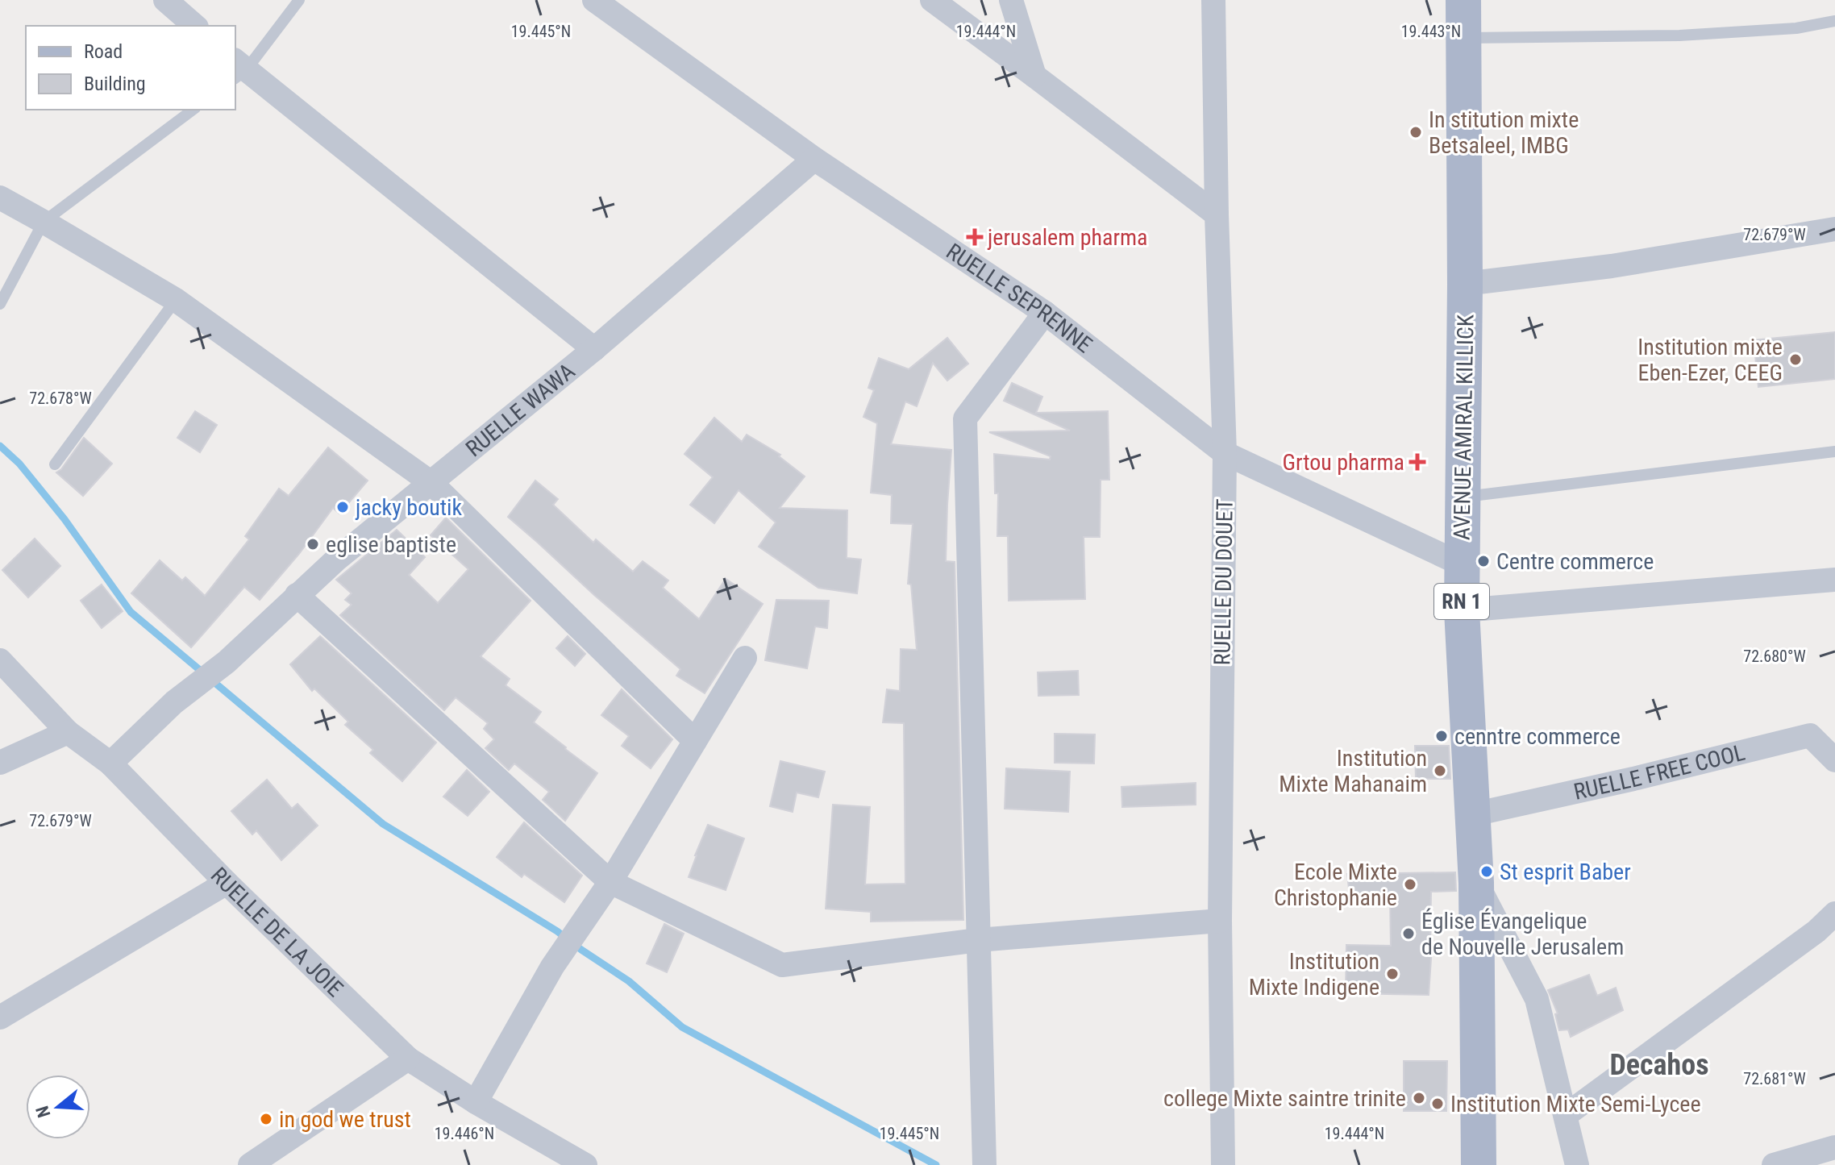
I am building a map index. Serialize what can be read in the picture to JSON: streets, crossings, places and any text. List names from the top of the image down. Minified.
{"streets":{"main road":["AVENUE AMIRAL KILLICK","RN 1"],"street":["RUELLE SEPRENNE","RUELLE WAWA","RUELLE DU DOUET","RUELLE FREE COOL","RUELLE DE LA JOIE"]},"crossings":[["RUELLE SEPRENNE","RUELLE WAWA"],["RUELLE SEPRENNE","AVENUE AMIRAL KILLICK"],["RUELLE SEPRENNE","RUELLE DU DOUET"],["RUELLE WAWA","RUELLE DE LA JOIE"],["AVENUE AMIRAL KILLICK","RN 1"],["AVENUE AMIRAL KILLICK","RUELLE FREE COOL"]],"districts":["Decahos"],"places":{"other":["In stitution mixte Betsaleel, IMBG","Institution mixte Eben-Ezer, CEEG","jacky boutik","eglise baptiste","Centre commerce","cenntre commerce","Institution Mixte Mahanaim","St esprit Baber","Ecole Mixte Christophanie","Église Évangelique de Nouvelle Jerusalem","Institution Mixte Indigene","college Mixte saintre trinite","Institution Mixte Semi-Lycee","in god we trust"],"health":["jerusalem pharma","Grtou pharma"]},"legend":["Road","Building"],"north":"left","coordinates":["19.445°N","19.444°N","19.443°N","72.679°W","72.678°W","72.680°W","72.681°W","19.446°N"]}
